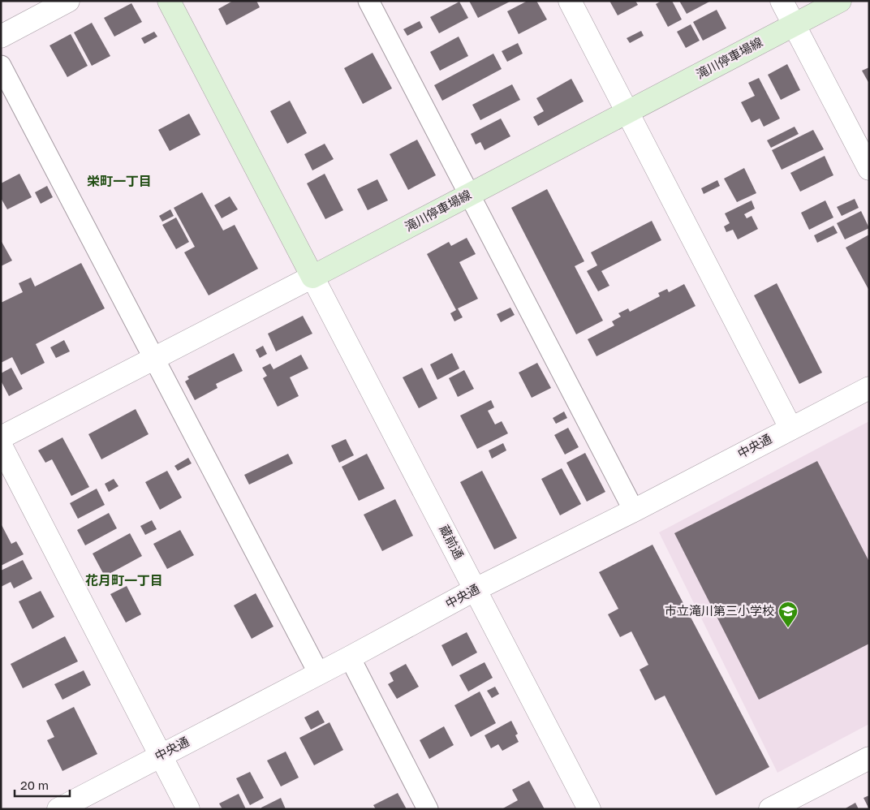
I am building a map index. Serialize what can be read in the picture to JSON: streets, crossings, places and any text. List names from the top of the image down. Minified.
{"streets":{"main road":["滝川停車場線"],"street":["中央通","蔵前通"]},"crossings":[["滝川停車場線","蔵前通"],["中央通","蔵前通"]],"districts":["栄町一丁目","花月町一丁目"],"places":{"school or university":["市立滝川第三小学校"]},"scale_bar":"20 m"}
